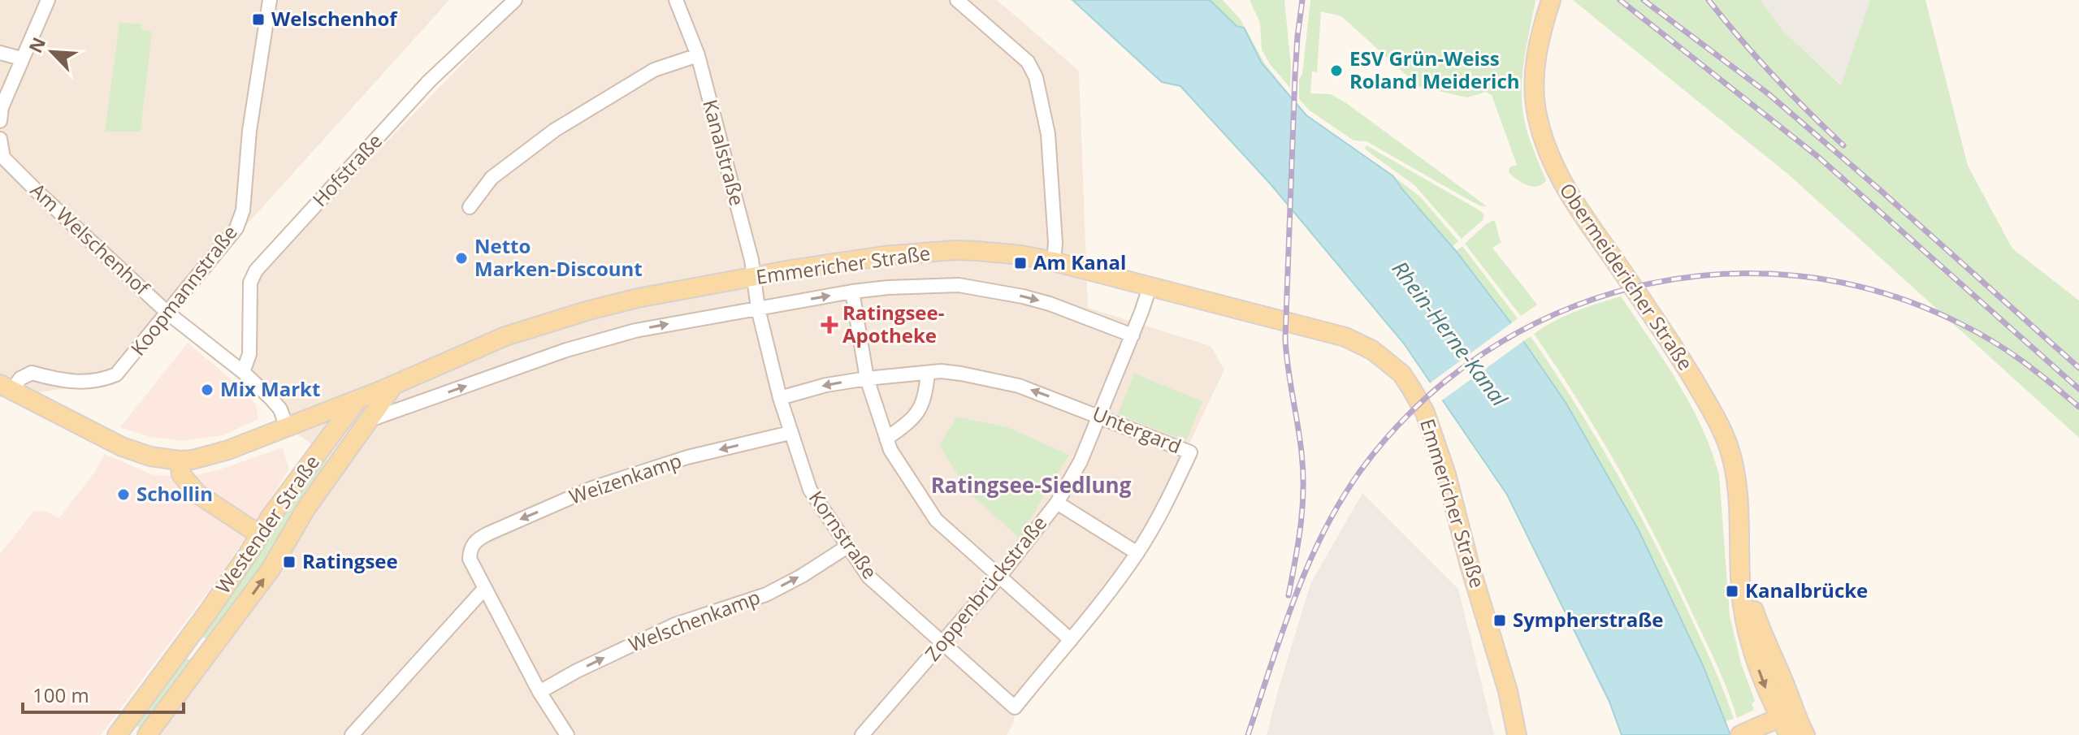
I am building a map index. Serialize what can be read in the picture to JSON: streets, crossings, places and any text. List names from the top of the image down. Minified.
{"streets":{"main road":["Emmericher Straße","Obermeidericher Straße","Westender Straße"],"street":["Kanalstraße","Hofstraße","Am Welschenhof","Koopmannstraße","Untergard","Weizenkamp","Kornstraße","Zoppenbrückstraße","Welschenkamp"]},"crossings":[["Kanalstraße","Emmericher Straße"],["Kanalstraße","Kornstraße"],["Hofstraße","Am Welschenhof"],["Am Welschenhof","Emmericher Straße"],["Am Welschenhof","Koopmannstraße"],["Emmericher Straße","Koopmannstraße"],["Emmericher Straße","Westender Straße"],["Emmericher Straße","Kornstraße"],["Emmericher Straße","Zoppenbrückstraße"],["Untergard","Kornstraße"],["Untergard","Zoppenbrückstraße"],["Weizenkamp","Kornstraße"],["Kornstraße","Zoppenbrückstraße"],["Kornstraße","Welschenkamp"]],"one_way":["Untergard","Weizenkamp","Welschenkamp"],"districts":["Ratingsee-Siedlung"],"water":["Rhein-Herne-Kanal"],"places":{"transit":["Welschenhof","Am Kanal","Ratingsee","Kanalbrücke","Sympherstraße"],"other":["ESV Grün-Weiss Roland Meiderich","Netto Marken-Discount","Mix Markt","Schollin"],"health":["Ratingsee- Apotheke"]},"scale_bar":"100 m","north":"top left"}
